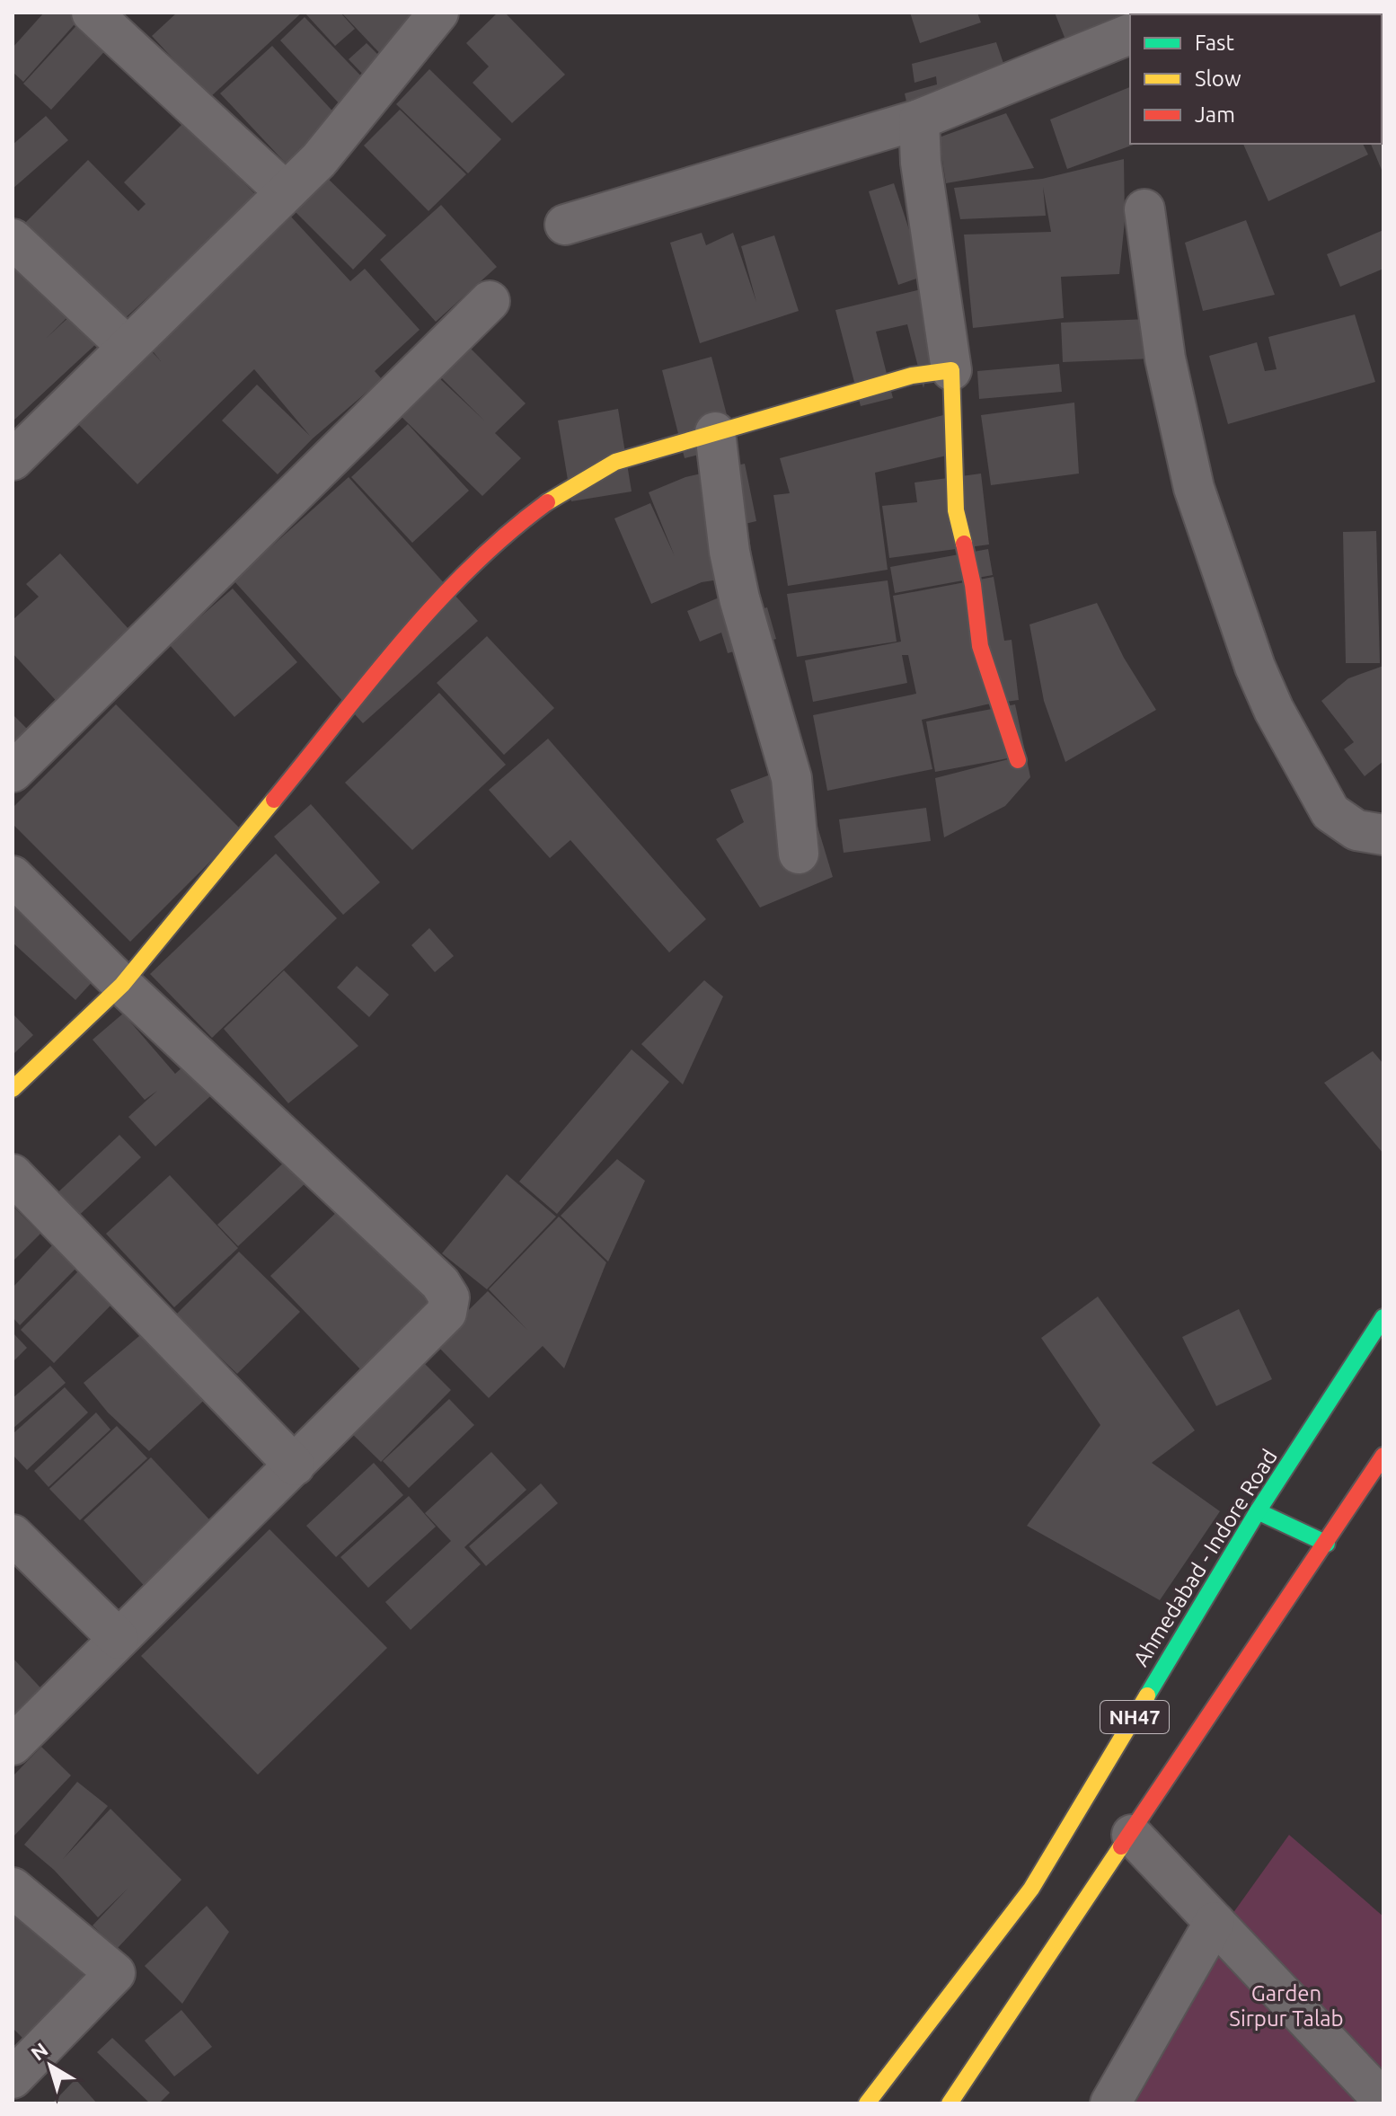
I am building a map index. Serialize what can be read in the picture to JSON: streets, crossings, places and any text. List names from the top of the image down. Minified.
{"streets":{"main road":["Ahmedabad - Indore Road","NH47"]},"parks":["Garden Sirpur Talab"],"legend":["Fast","Slow","Jam"],"north":"top left"}
